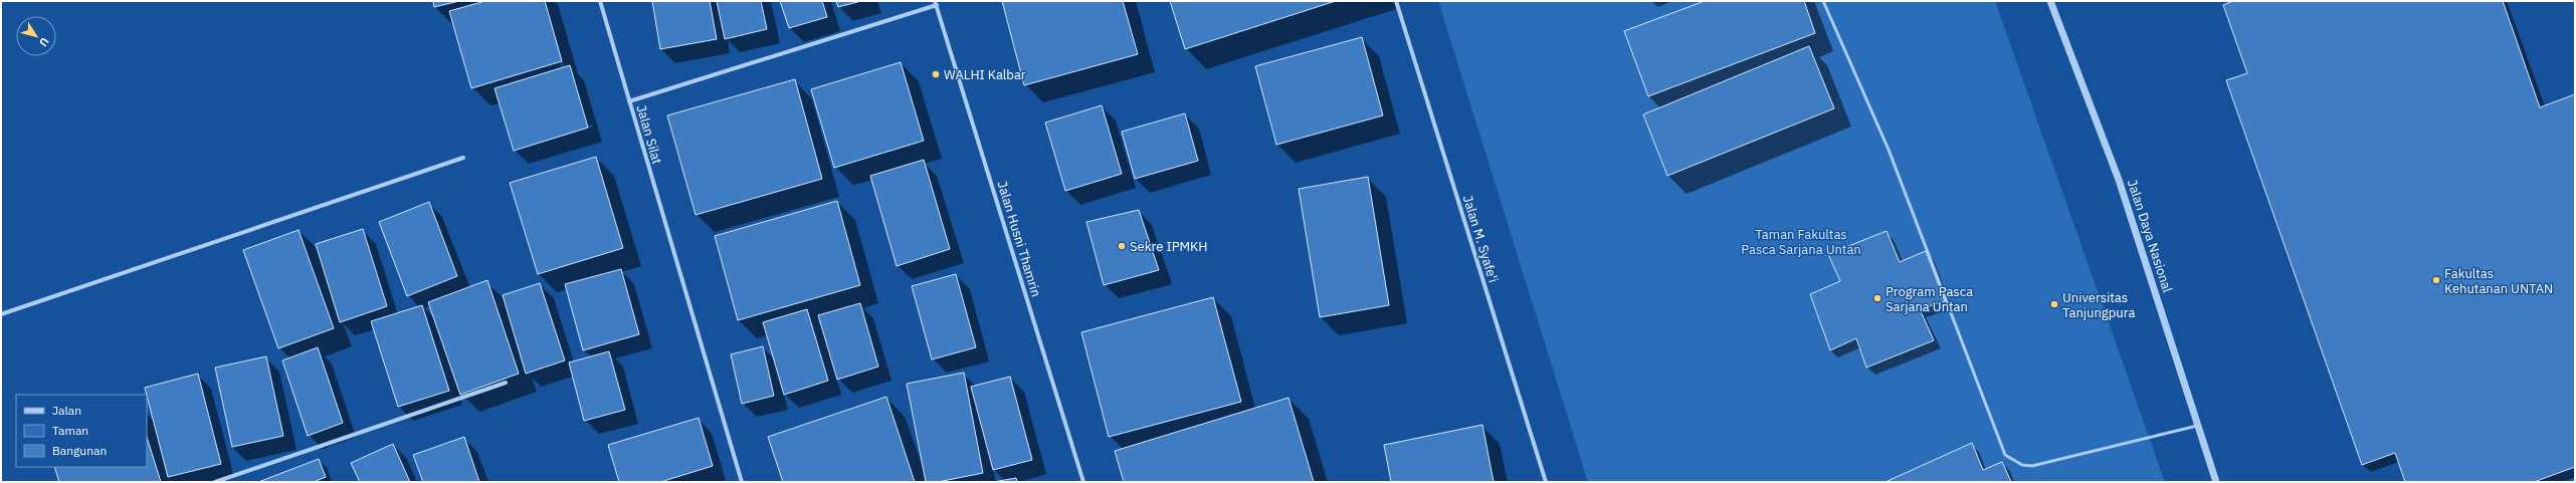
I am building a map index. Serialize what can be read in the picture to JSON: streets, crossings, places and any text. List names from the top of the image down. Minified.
{"streets":{"street":["Jalan Silat","Jalan Daya Nasional","Jalan Husni Thamrin","Jalan M. Syafe'i"]},"crossings":[["Jalan Silat","Jalan Husni Thamrin"]],"parks":["Taman Fakultas Pasca Sarjana Untan"],"places":["WALHI Kalbar","Sekre IPMKH","Fakultas Kehutanan UNTAN","Program Pasca Sarjana Untan","Universitas Tanjungpura"],"legend":["Jalan","Taman","Bangunan"],"north":"bottom right"}
